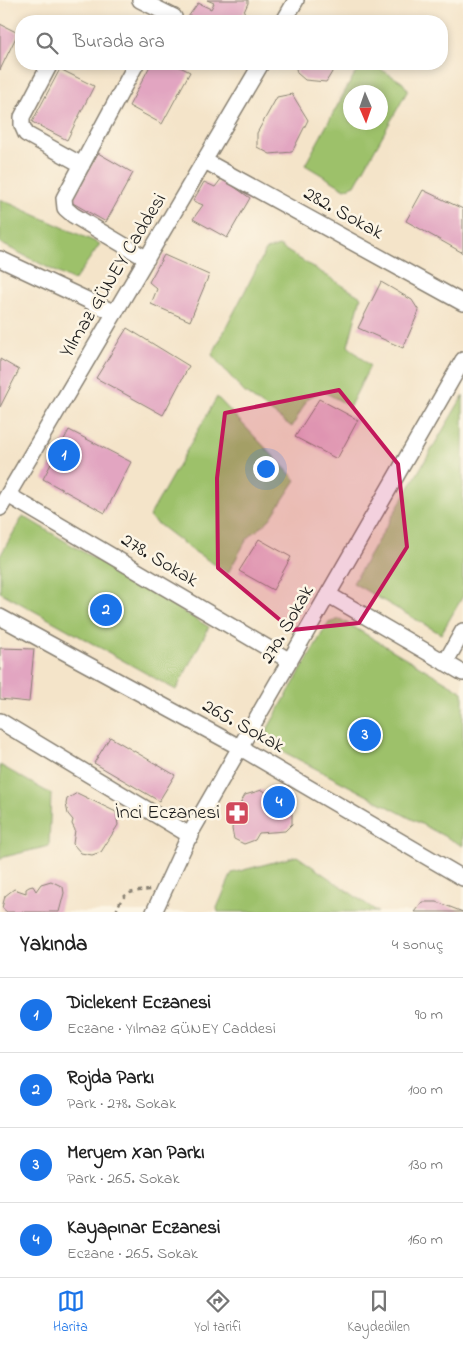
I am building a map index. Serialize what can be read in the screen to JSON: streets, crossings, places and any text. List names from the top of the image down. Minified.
{"streets":{"street":["282. Sokak","Yılmaz GÜNEY Caddesi","278. Sokak","270. Sokak","265. Sokak"]},"crossings":[["282. Sokak","Yılmaz GÜNEY Caddesi"],["Yılmaz GÜNEY Caddesi","278. Sokak"],["278. Sokak","270. Sokak"],["270. Sokak","265. Sokak"]],"places":{"pharmacy":["İnci Eczanesi"]},"north":"bottom","page":{"search":"Burada ara","pins":["1","2","3","4"],"heading":["Yakında","4 sonuç"],"list":[{"mark":"1","name":"Diclekent Eczanesi","note":"Eczane · Yılmaz GÜNEY Caddesi","value":"90 m"},{"mark":"2","name":"Rojda Parkı","note":"Park · 278. Sokak","value":"100 m"},{"mark":"3","name":"Meryem Xan Parkı","note":"Park · 265. Sokak","value":"130 m"},{"mark":"4","name":"Kayapınar Eczanesi","note":"Eczane · 265. Sokak","value":"160 m"}],"nav":["Harita","Yol tarifi","Kaydedilen"]}}
